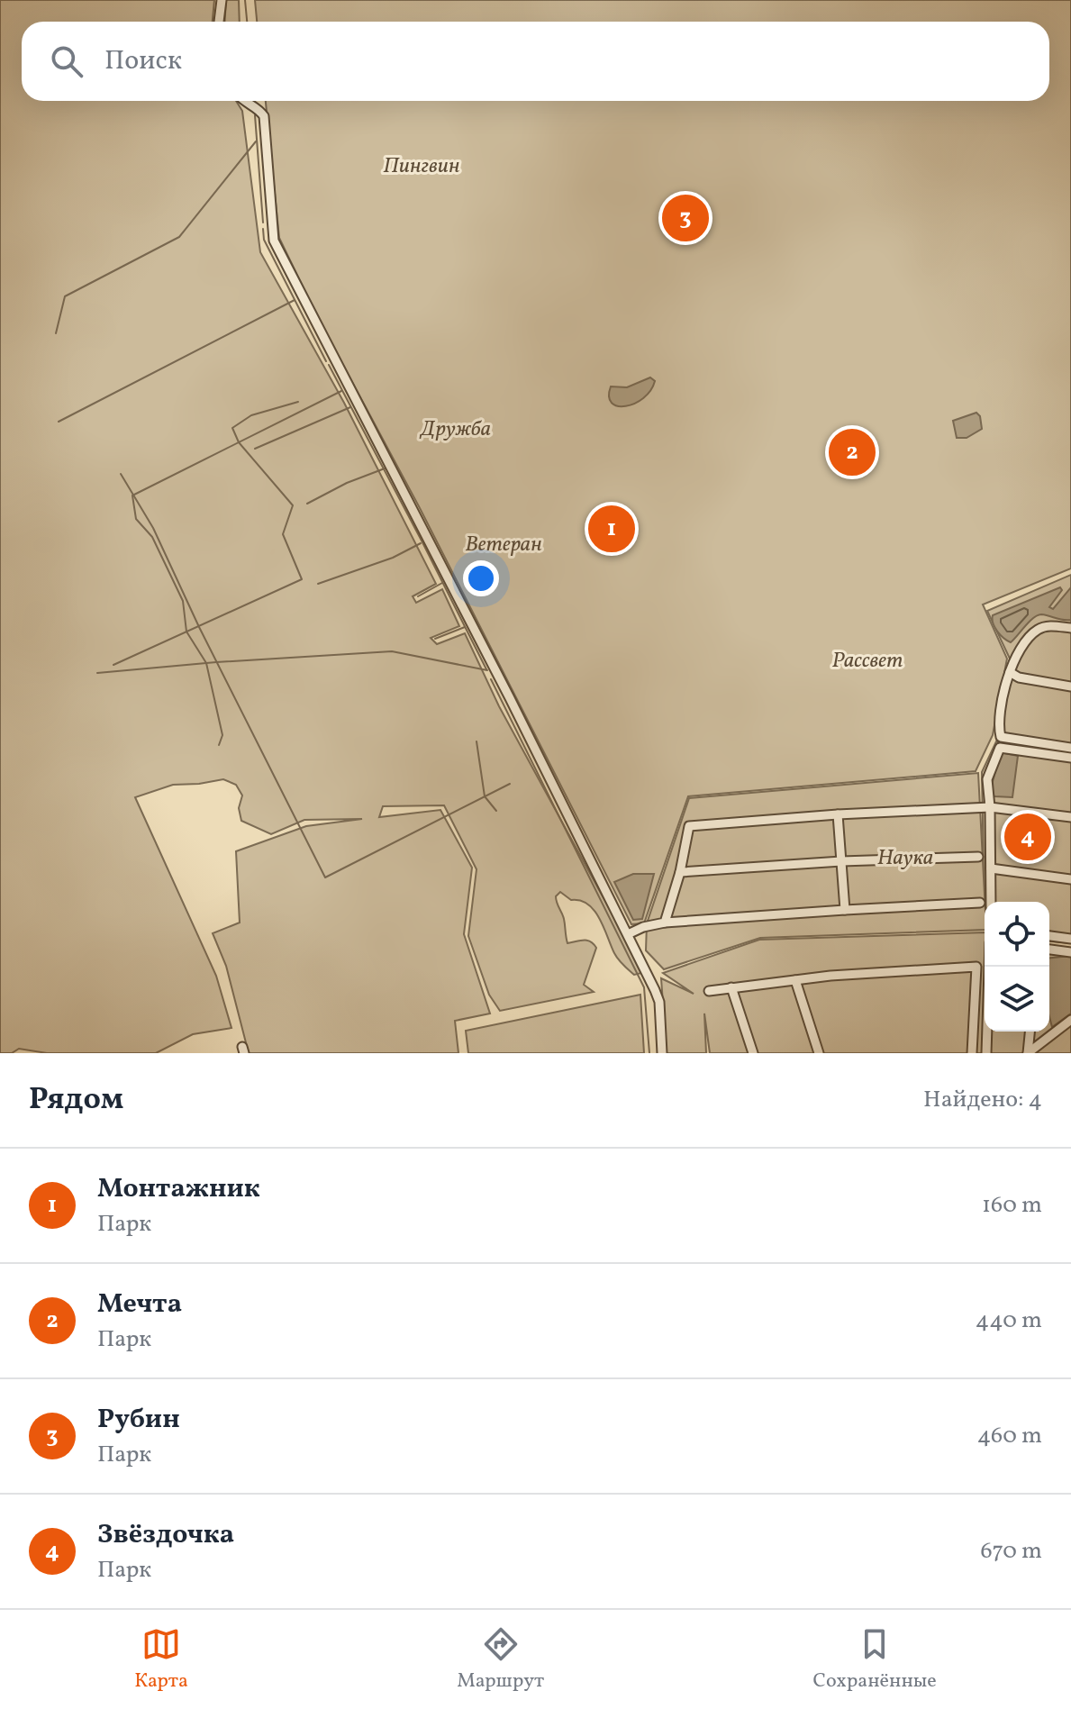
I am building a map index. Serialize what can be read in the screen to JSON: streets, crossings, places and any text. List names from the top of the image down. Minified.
{"parks":["Пингвин","Дружба","Ветеран","Рассвет","Наука"],"page":{"search":"Поиск","pins":["3","2","1","4"],"heading":["Рядом","Найдено: 4"],"list":[{"mark":"1","name":"Монтажник","note":"Парк","value":"160 m"},{"mark":"2","name":"Мечта","note":"Парк","value":"440 m"},{"mark":"3","name":"Рубин","note":"Парк","value":"460 m"},{"mark":"4","name":"Звёздочка","note":"Парк","value":"670 m"}],"nav":["Карта","Маршрут","Сохранённые"]}}
